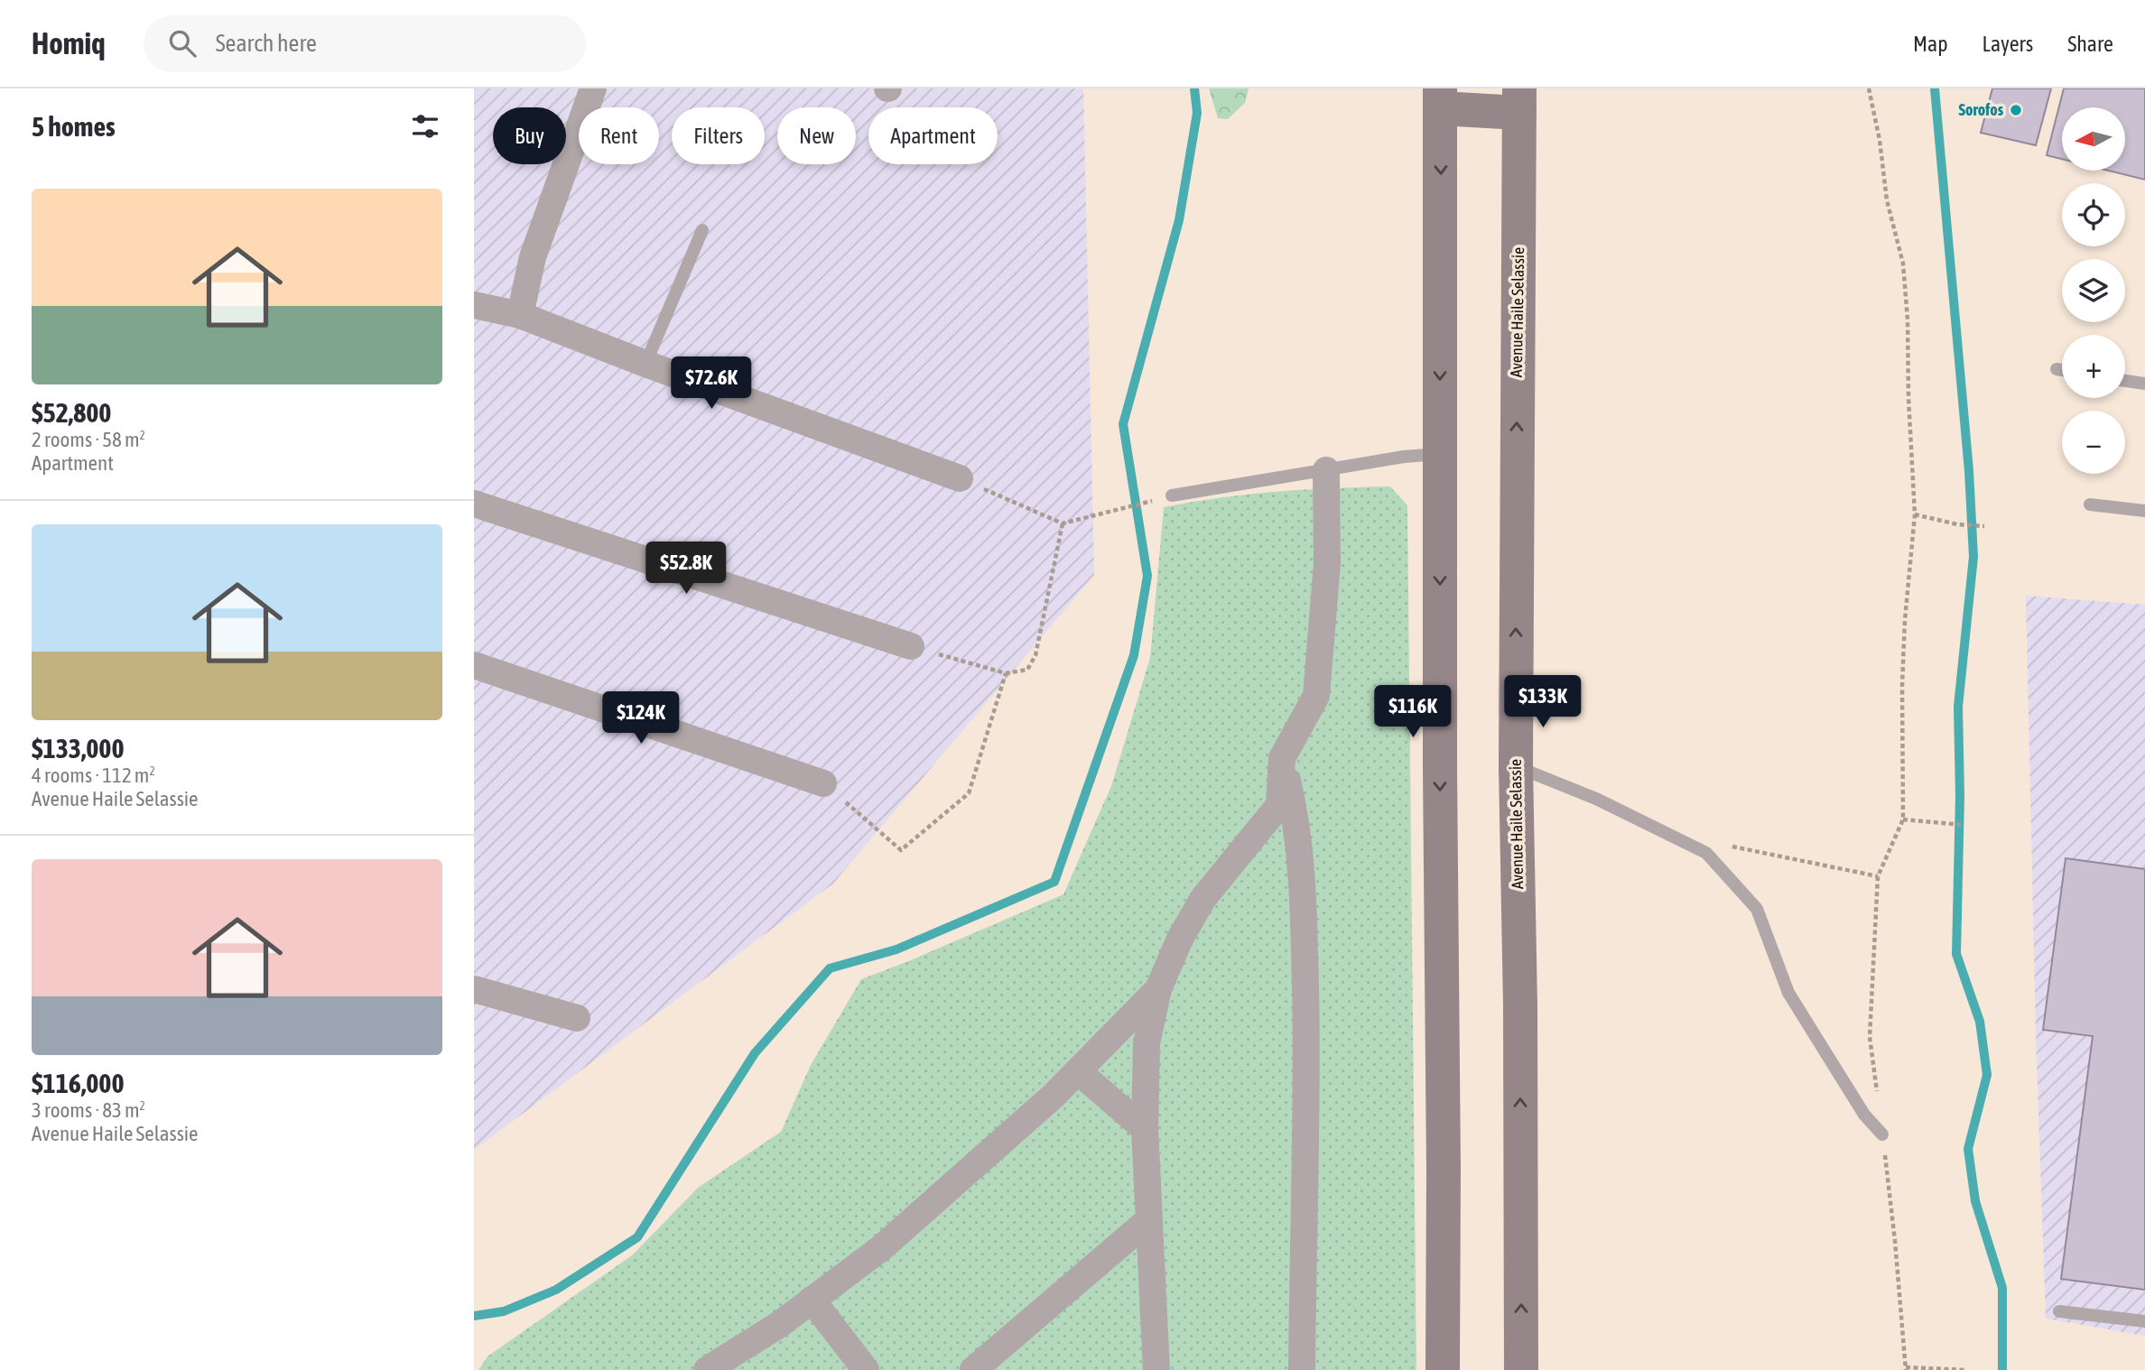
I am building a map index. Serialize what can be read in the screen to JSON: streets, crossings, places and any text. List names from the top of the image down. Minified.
{"streets":{"street":["Avenue Haile Selassie"]},"places":["Sorofos"],"north":"left","page":{"header":"Homiq","search":"Search here","nav":["Map","Layers","Share"],"heading":"5 homes","map_buttons":["+","−"],"chip":["Buy","Rent","Filters","New","Apartment"],"list":[{"name":"$52,800","note":"2 rooms · 58 m² · Apartment"},{"name":"$133,000","note":"4 rooms · 112 m² · Avenue Haile Selassie"},{"name":"$116,000","note":"3 rooms · 83 m² · Avenue Haile Selassie"}],"price":["$72.6K","$52.8K","$133K","$116K","$124K"]}}
